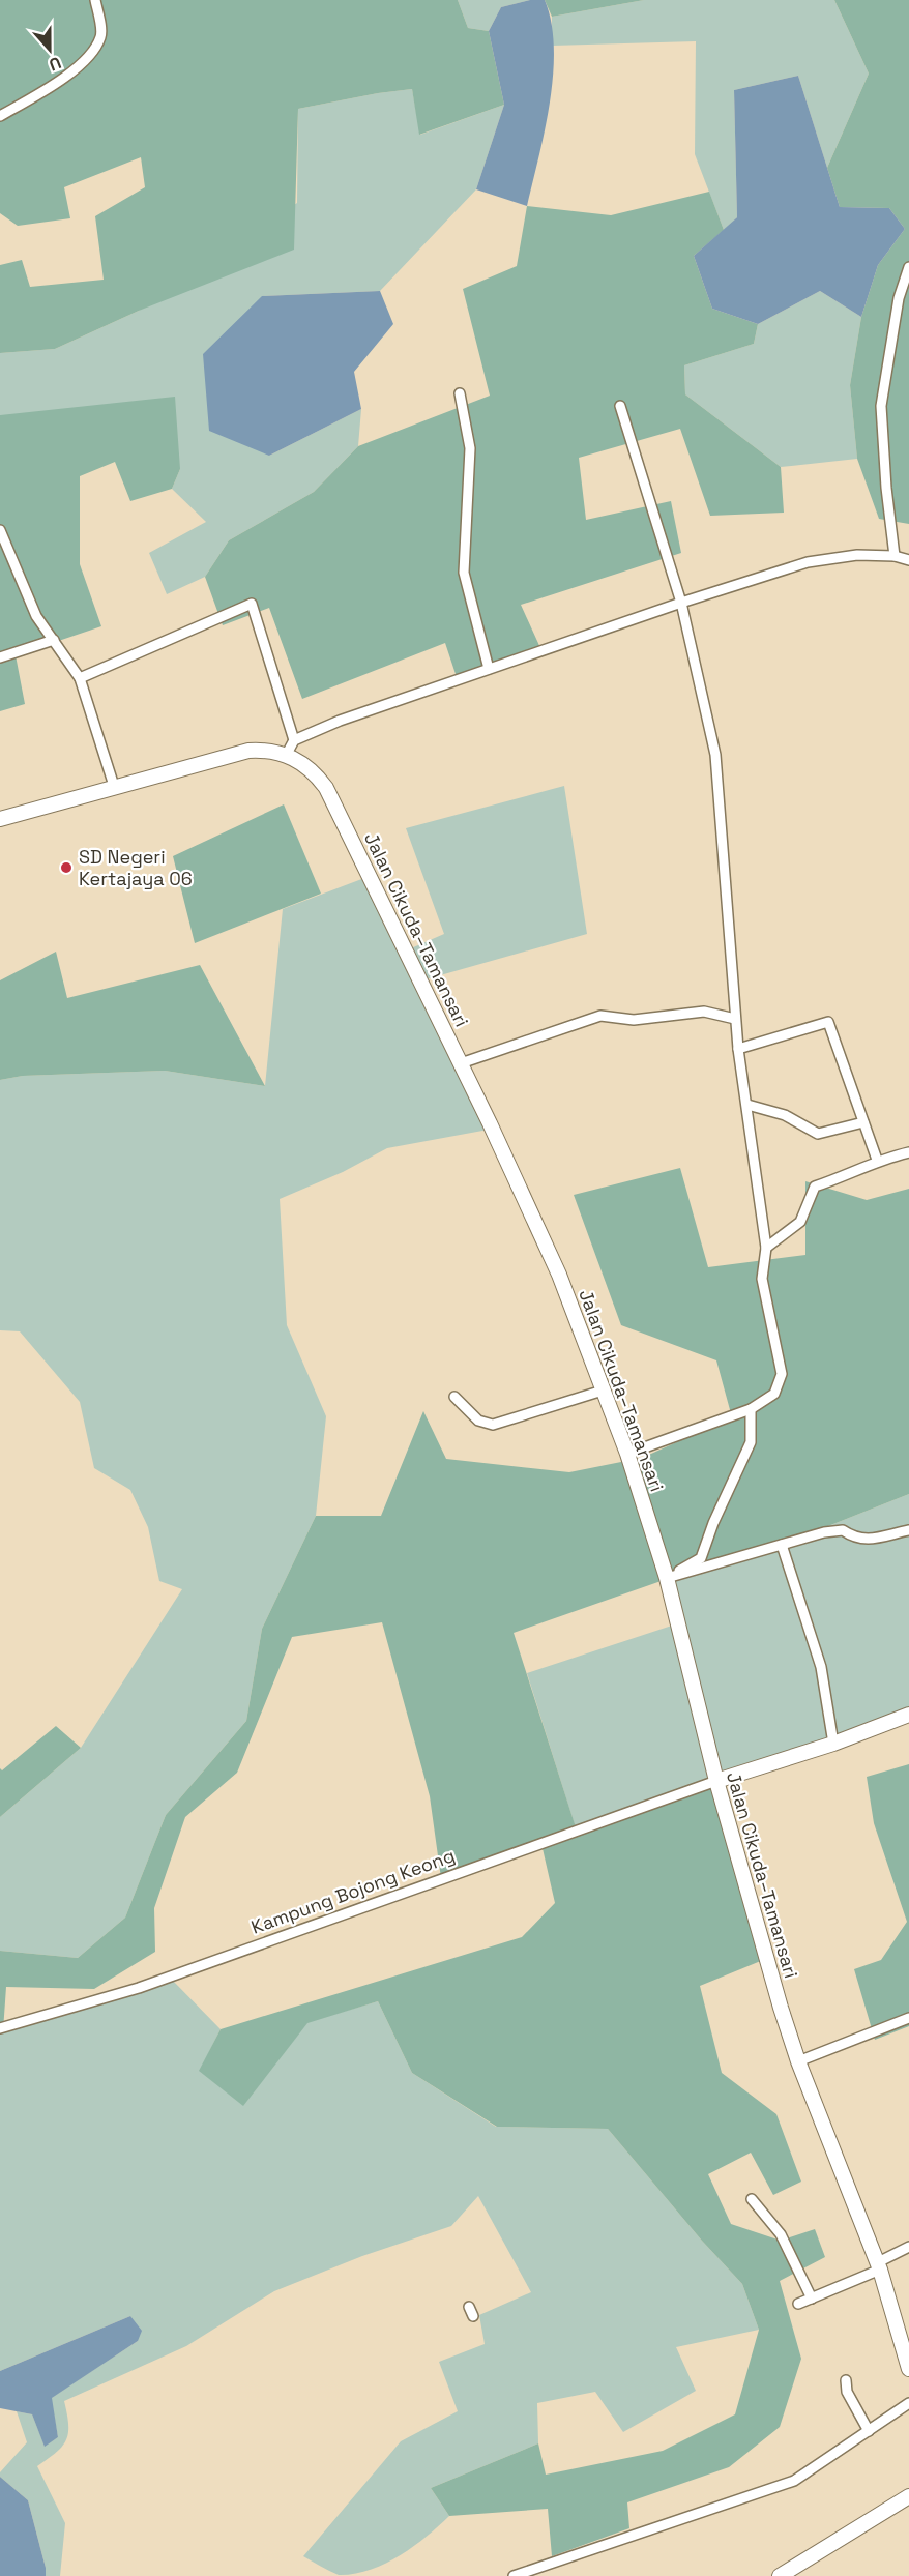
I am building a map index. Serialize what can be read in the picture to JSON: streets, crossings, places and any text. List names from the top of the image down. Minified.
{"streets":{"street":["Jalan Cikuda–Tamansari","Kampung Bojong Keong"]},"crossings":[["Jalan Cikuda–Tamansari","Kampung Bojong Keong"]],"places":["SD Negeri Kertajaya 06"],"north":"bottom"}
